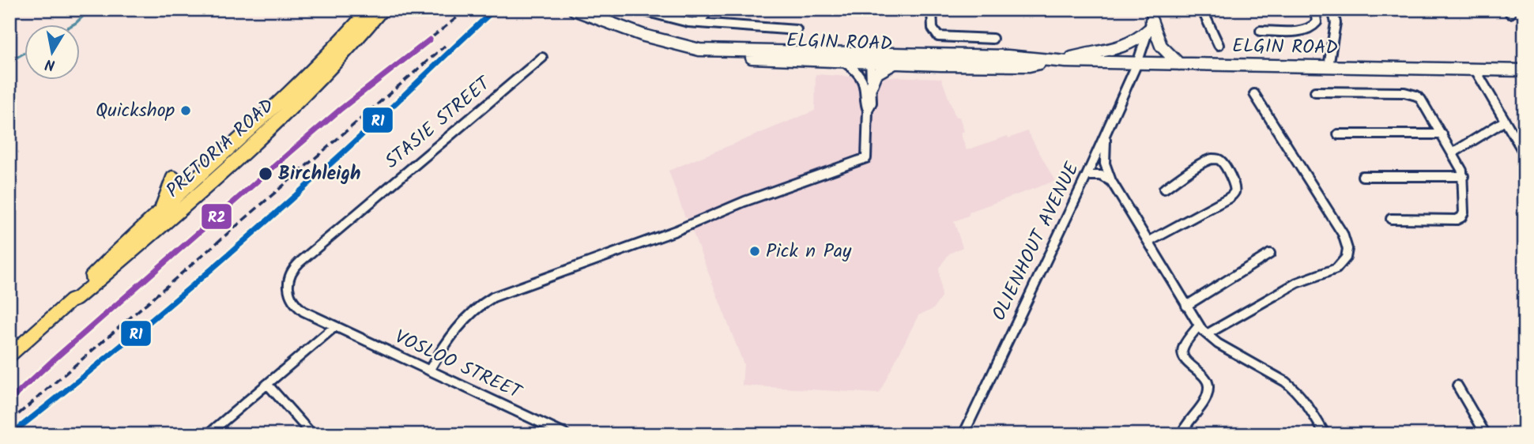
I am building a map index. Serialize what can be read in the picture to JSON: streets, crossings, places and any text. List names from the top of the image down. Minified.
{"streets":{"main road":["PRETORIA ROAD"],"street":["ELGIN ROAD","STASIE STREET","OLIENHOUT AVENUE","VOSLOO STREET"]},"crossings":[["ELGIN ROAD","OLIENHOUT AVENUE"],["STASIE STREET","VOSLOO STREET"]],"places":["Quickshop","Birchleigh","Pick n Pay"],"lines":["transit line R1","transit line R2"],"north":"bottom"}
